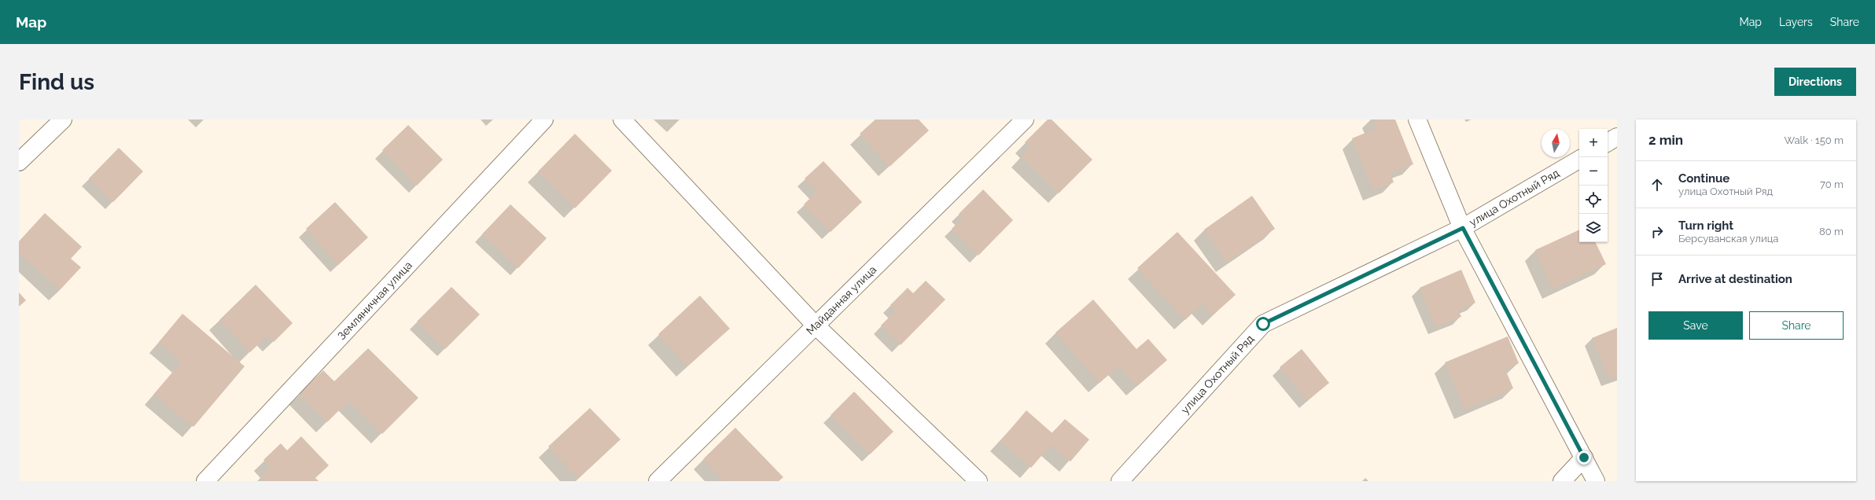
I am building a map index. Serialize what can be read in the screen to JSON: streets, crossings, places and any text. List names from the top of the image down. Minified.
{"streets":{"street":["улица Охотный Ряд","Земляничная улица","Майданная улица"]},"north":"top","page":{"header":"Map","nav":["Map","Layers","Share"],"buttons":["Directions",["Save","Share"]],"title":"Find us","heading":["2 min","Walk · 150 m"],"map_buttons":["+","−"],"list":[["Continue","улица Охотный Ряд","70 m"],["Turn right","Берсуванская улица","80 m"],"Arrive at destination"]}}
